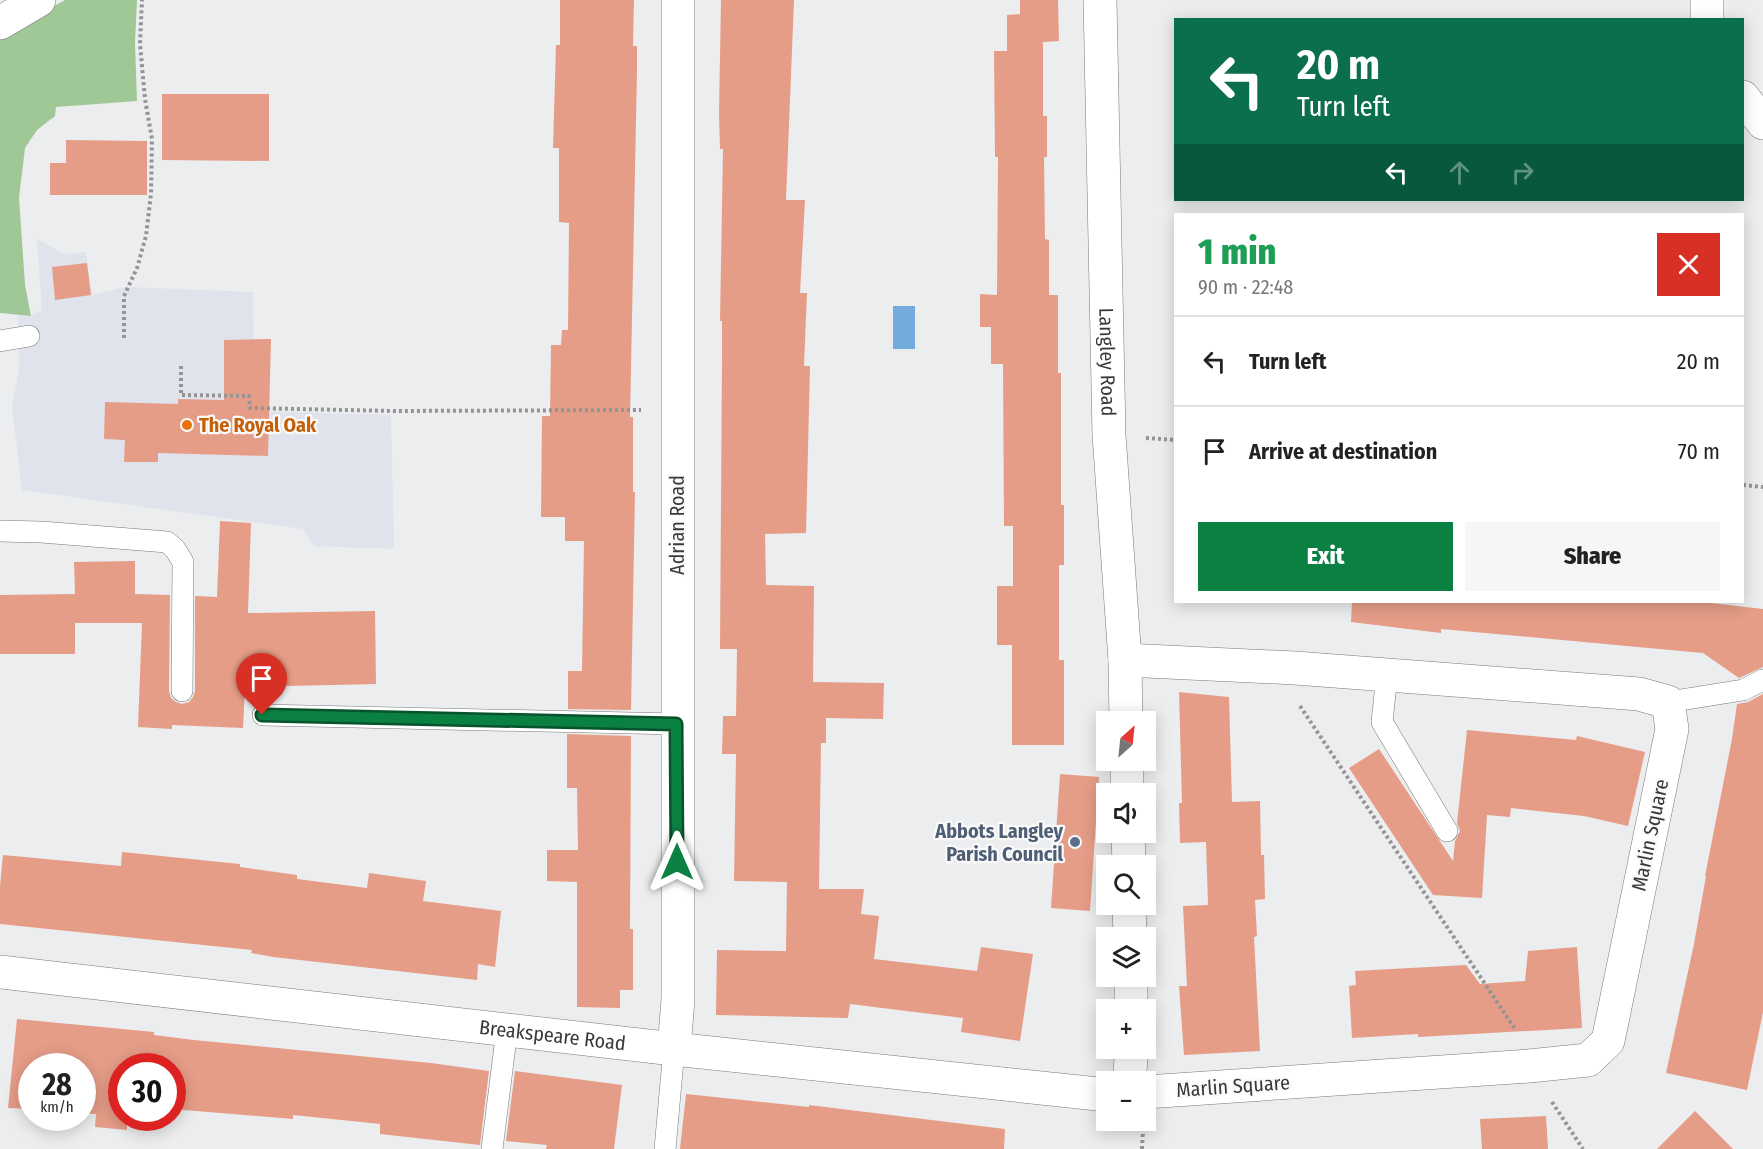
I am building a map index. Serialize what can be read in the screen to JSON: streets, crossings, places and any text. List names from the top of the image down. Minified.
{"streets":{"street":["Langley Road","Adrian Road","Marlin Square","Breakspeare Road"]},"crossings":[["Adrian Road","Breakspeare Road"]],"places":["The Royal Oak","Abbots Langley Parish Council"],"north":"top right","page":{"turn":["20 m","Turn left"],"heading":["1 min","90 m · 22:48"],"list":[{"name":"Turn left","value":"20 m"},{"name":"Arrive at destination","value":"70 m"}],"buttons":["Exit","Share"],"map_buttons":["+","−"],"speed":"28 km/h","limit":"30"}}
